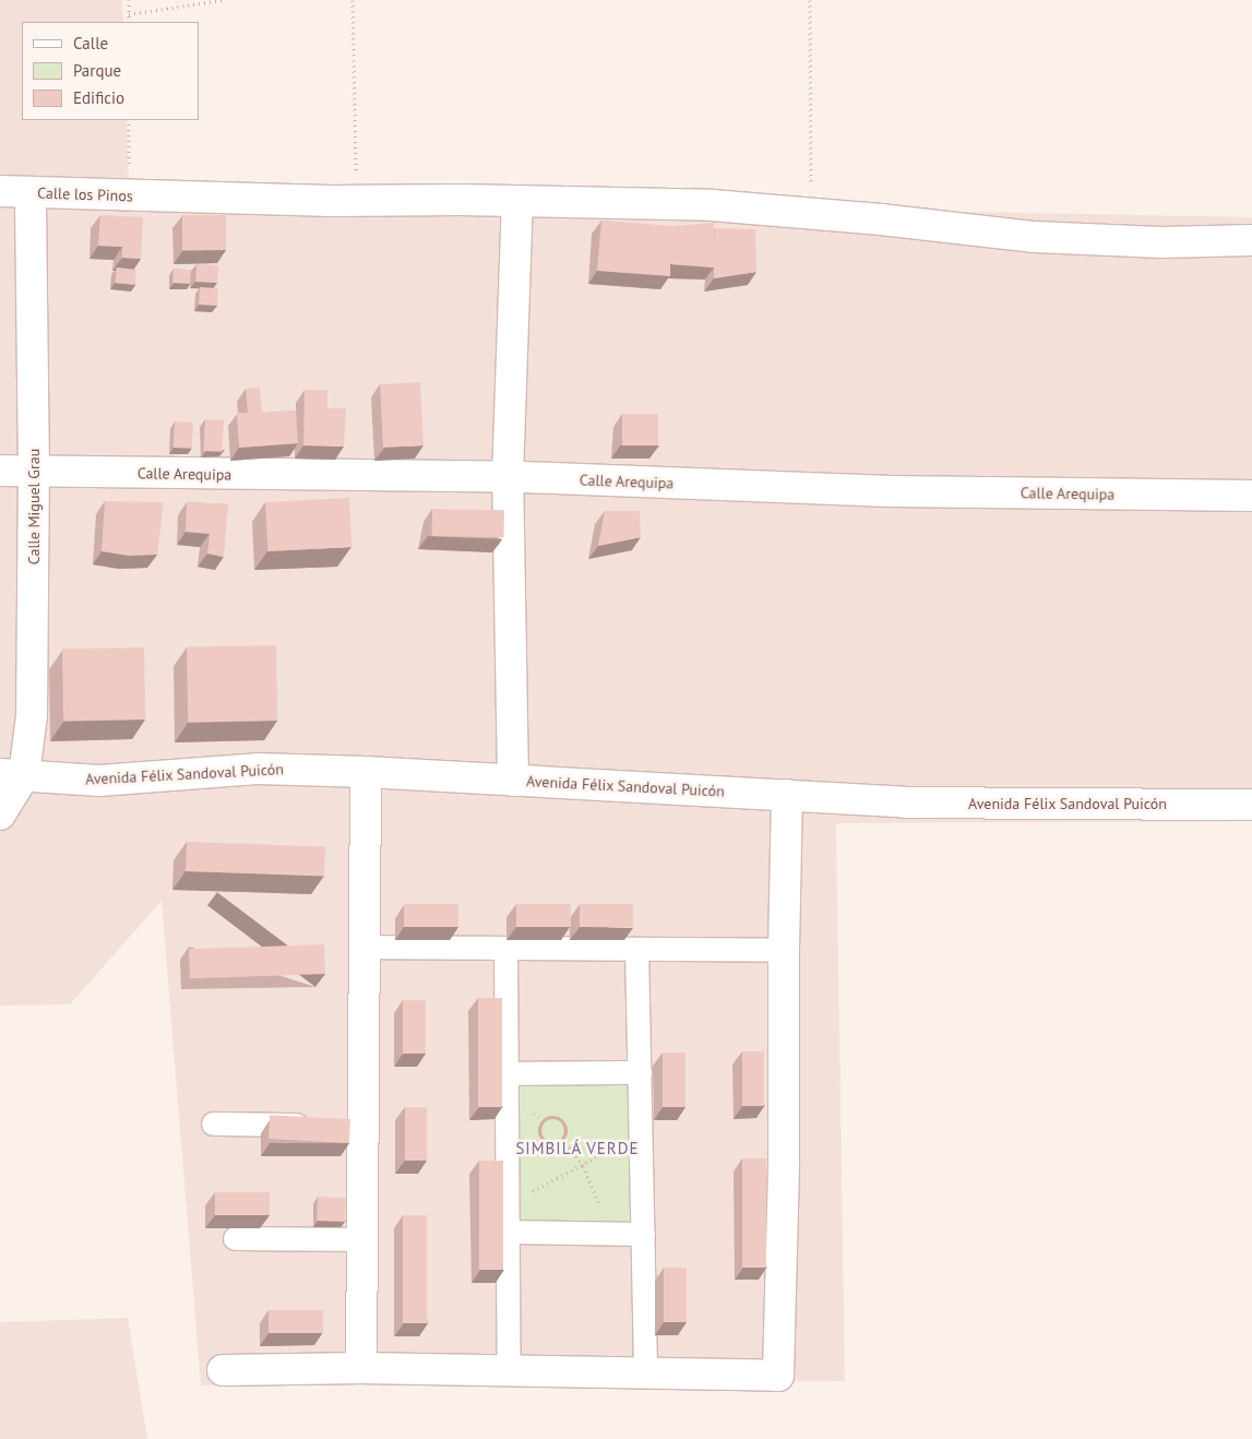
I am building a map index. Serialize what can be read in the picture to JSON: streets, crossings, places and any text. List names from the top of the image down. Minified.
{"streets":{"street":["Calle los Pinos","Calle Arequipa","Calle Miguel Grau","Avenida Félix Sandoval Puicón"]},"crossings":[["Calle los Pinos","Calle Miguel Grau"],["Calle Arequipa","Calle Miguel Grau"],["Calle Miguel Grau","Avenida Félix Sandoval Puicón"]],"districts":["SIMBILÁ VERDE"],"legend":["Calle","Parque","Edificio"]}
